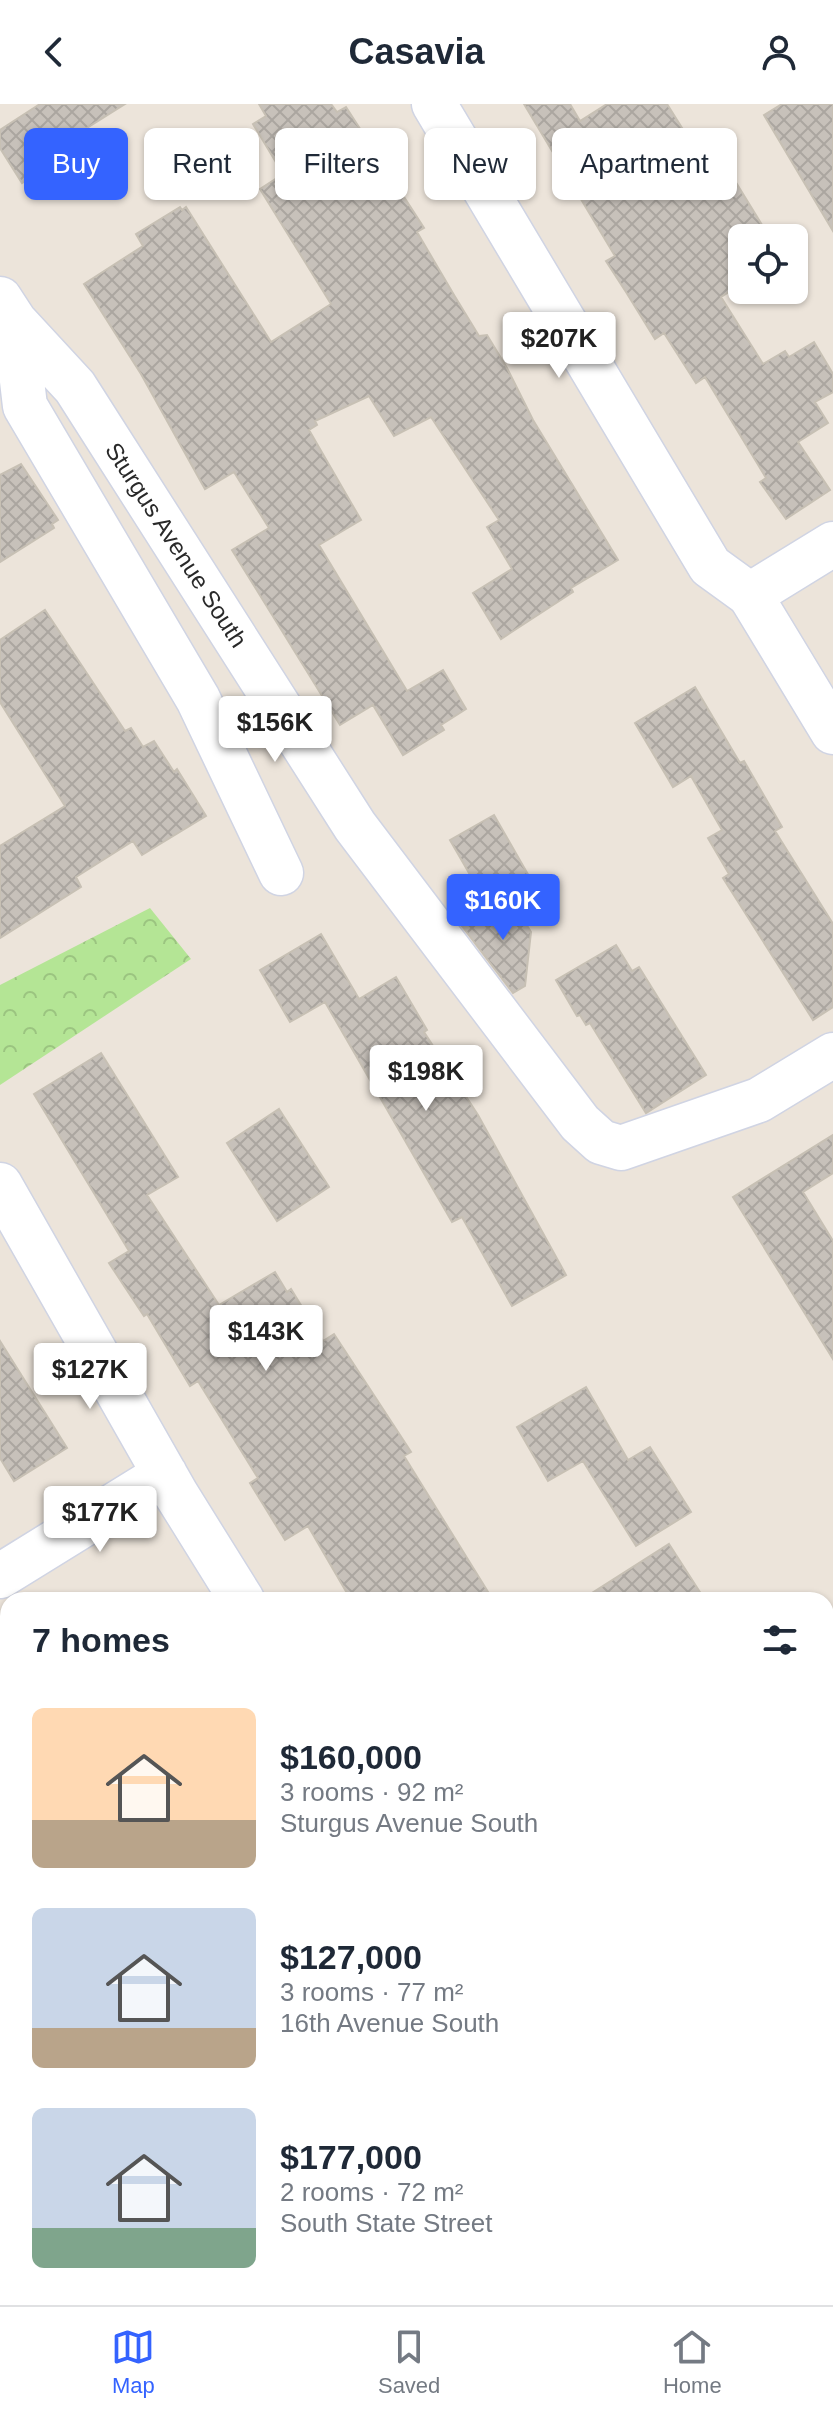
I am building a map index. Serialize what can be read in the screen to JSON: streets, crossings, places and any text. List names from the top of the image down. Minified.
{"streets":{"street":["Sturgus Avenue South"]},"page":{"header":"Casavia","chip":["Buy","Rent","Filters","New","Apartment"],"price":["$207K","$156K","$160K","$198K","$143K","$127K","$177K"],"heading":"7 homes","list":[{"name":"$160,000","note":"3 rooms · 92 m² · Sturgus Avenue South"},{"name":"$127,000","note":"3 rooms · 77 m² · 16th Avenue South"},{"name":"$177,000","note":"2 rooms · 72 m² · South State Street"}],"tabs":["Map","Saved","Home"]}}
